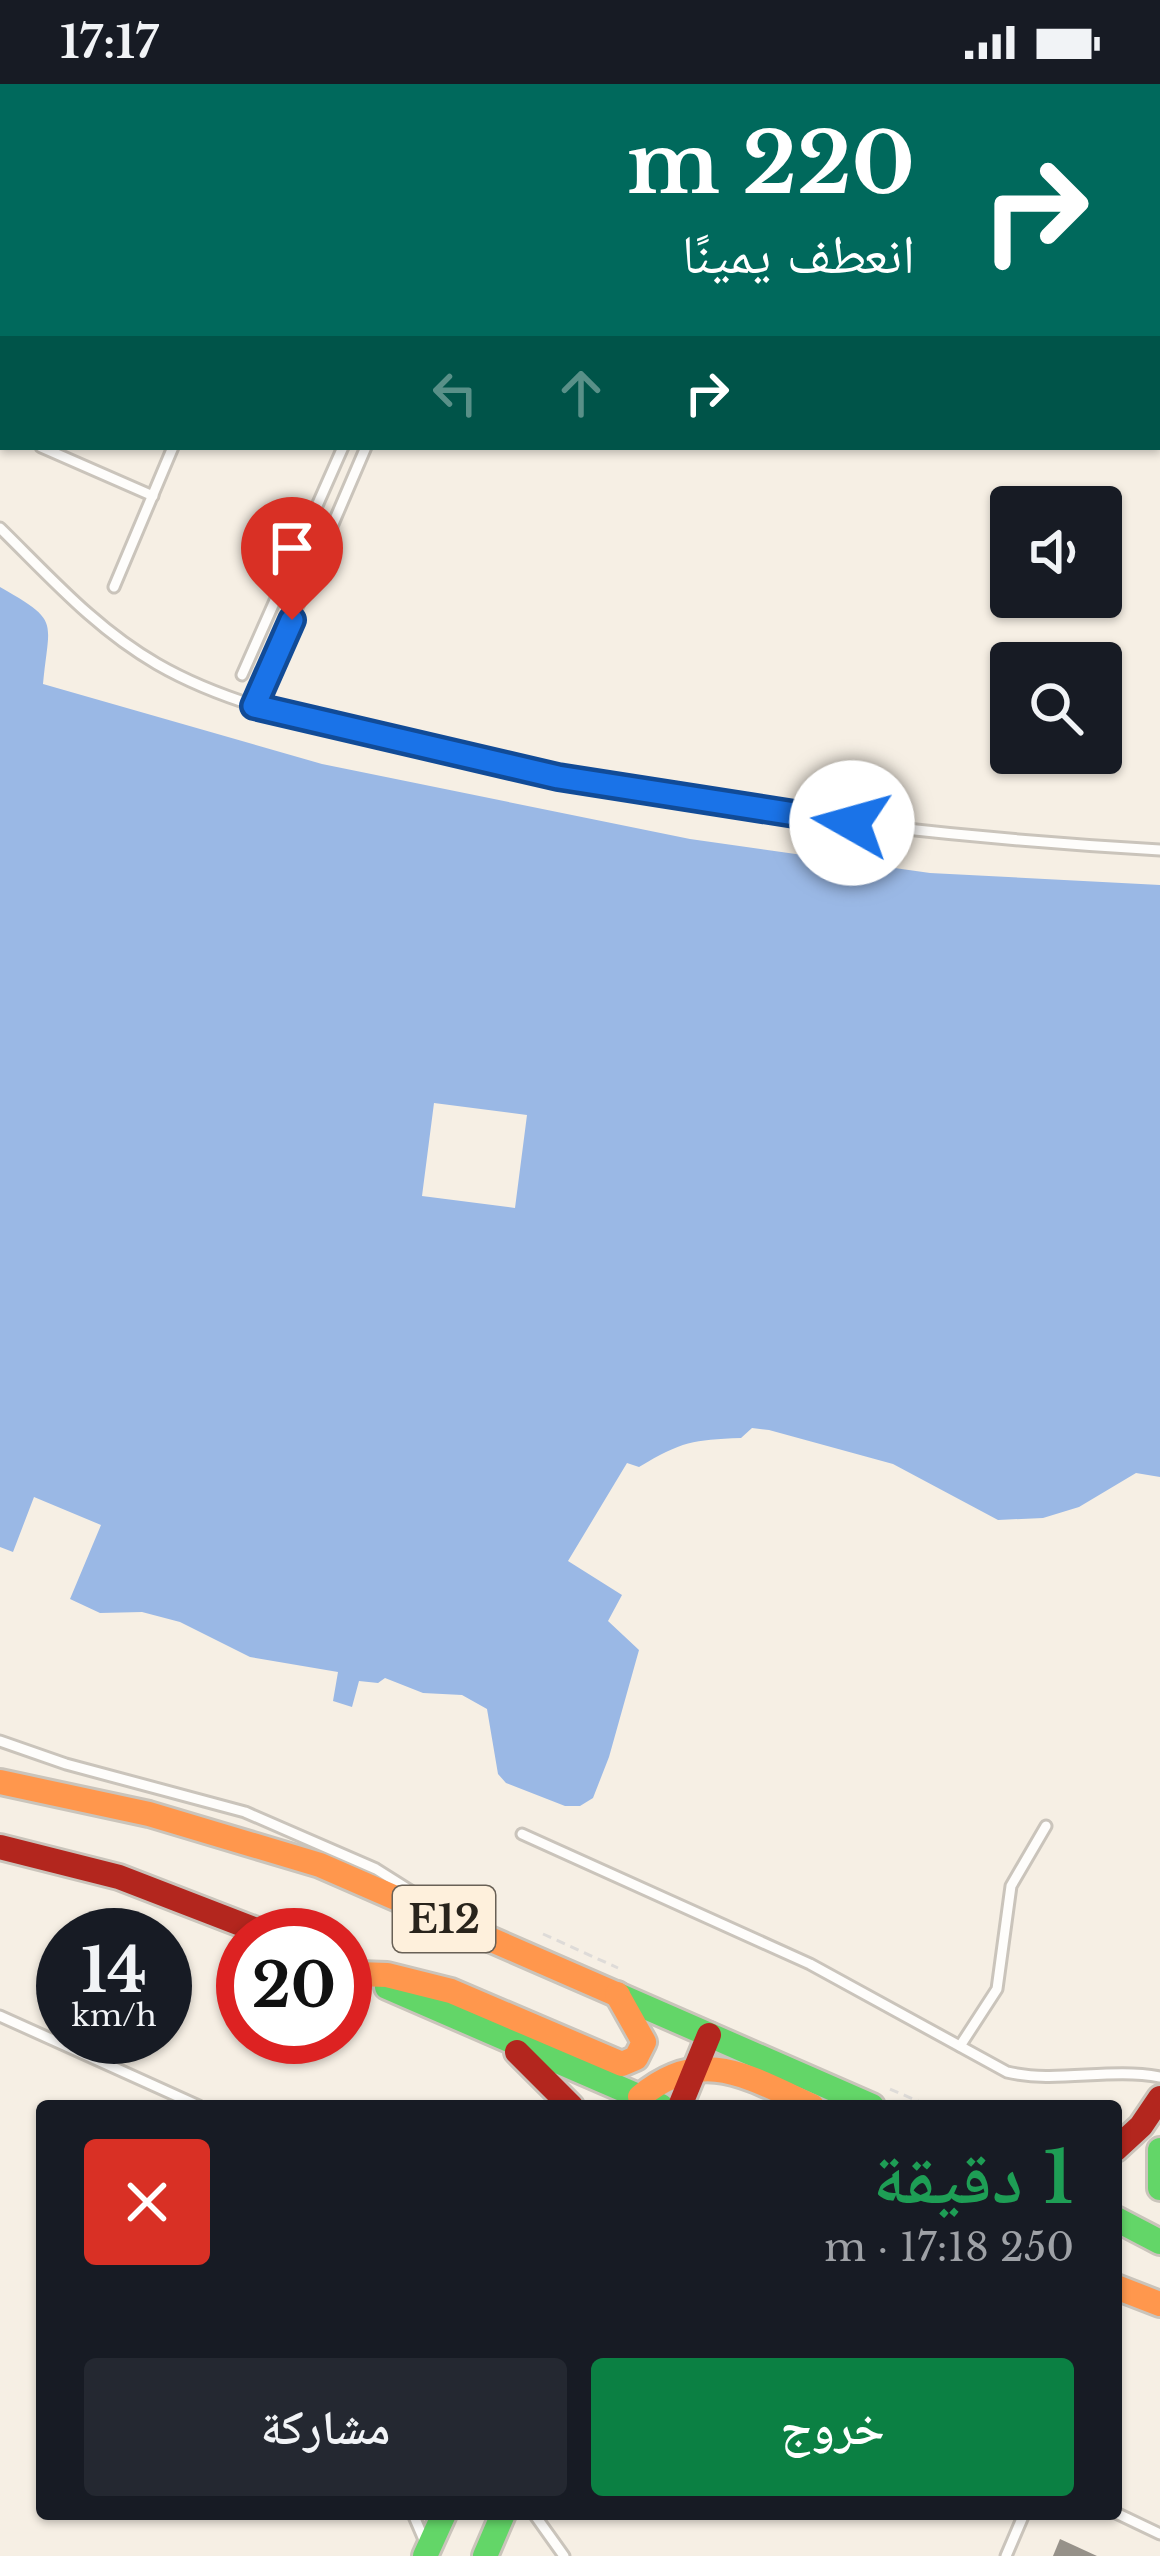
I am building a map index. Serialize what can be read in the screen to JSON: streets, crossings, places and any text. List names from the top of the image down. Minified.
{"streets":{"main road":["E12"]},"page":{"status":"17:17","turn":["220 m","انعطف يمينًا"],"speed":"14 km/h","limit":"20","heading":["1 دقيقة","250 m · 17:18"],"buttons":["خروج","مشاركة"]}}
